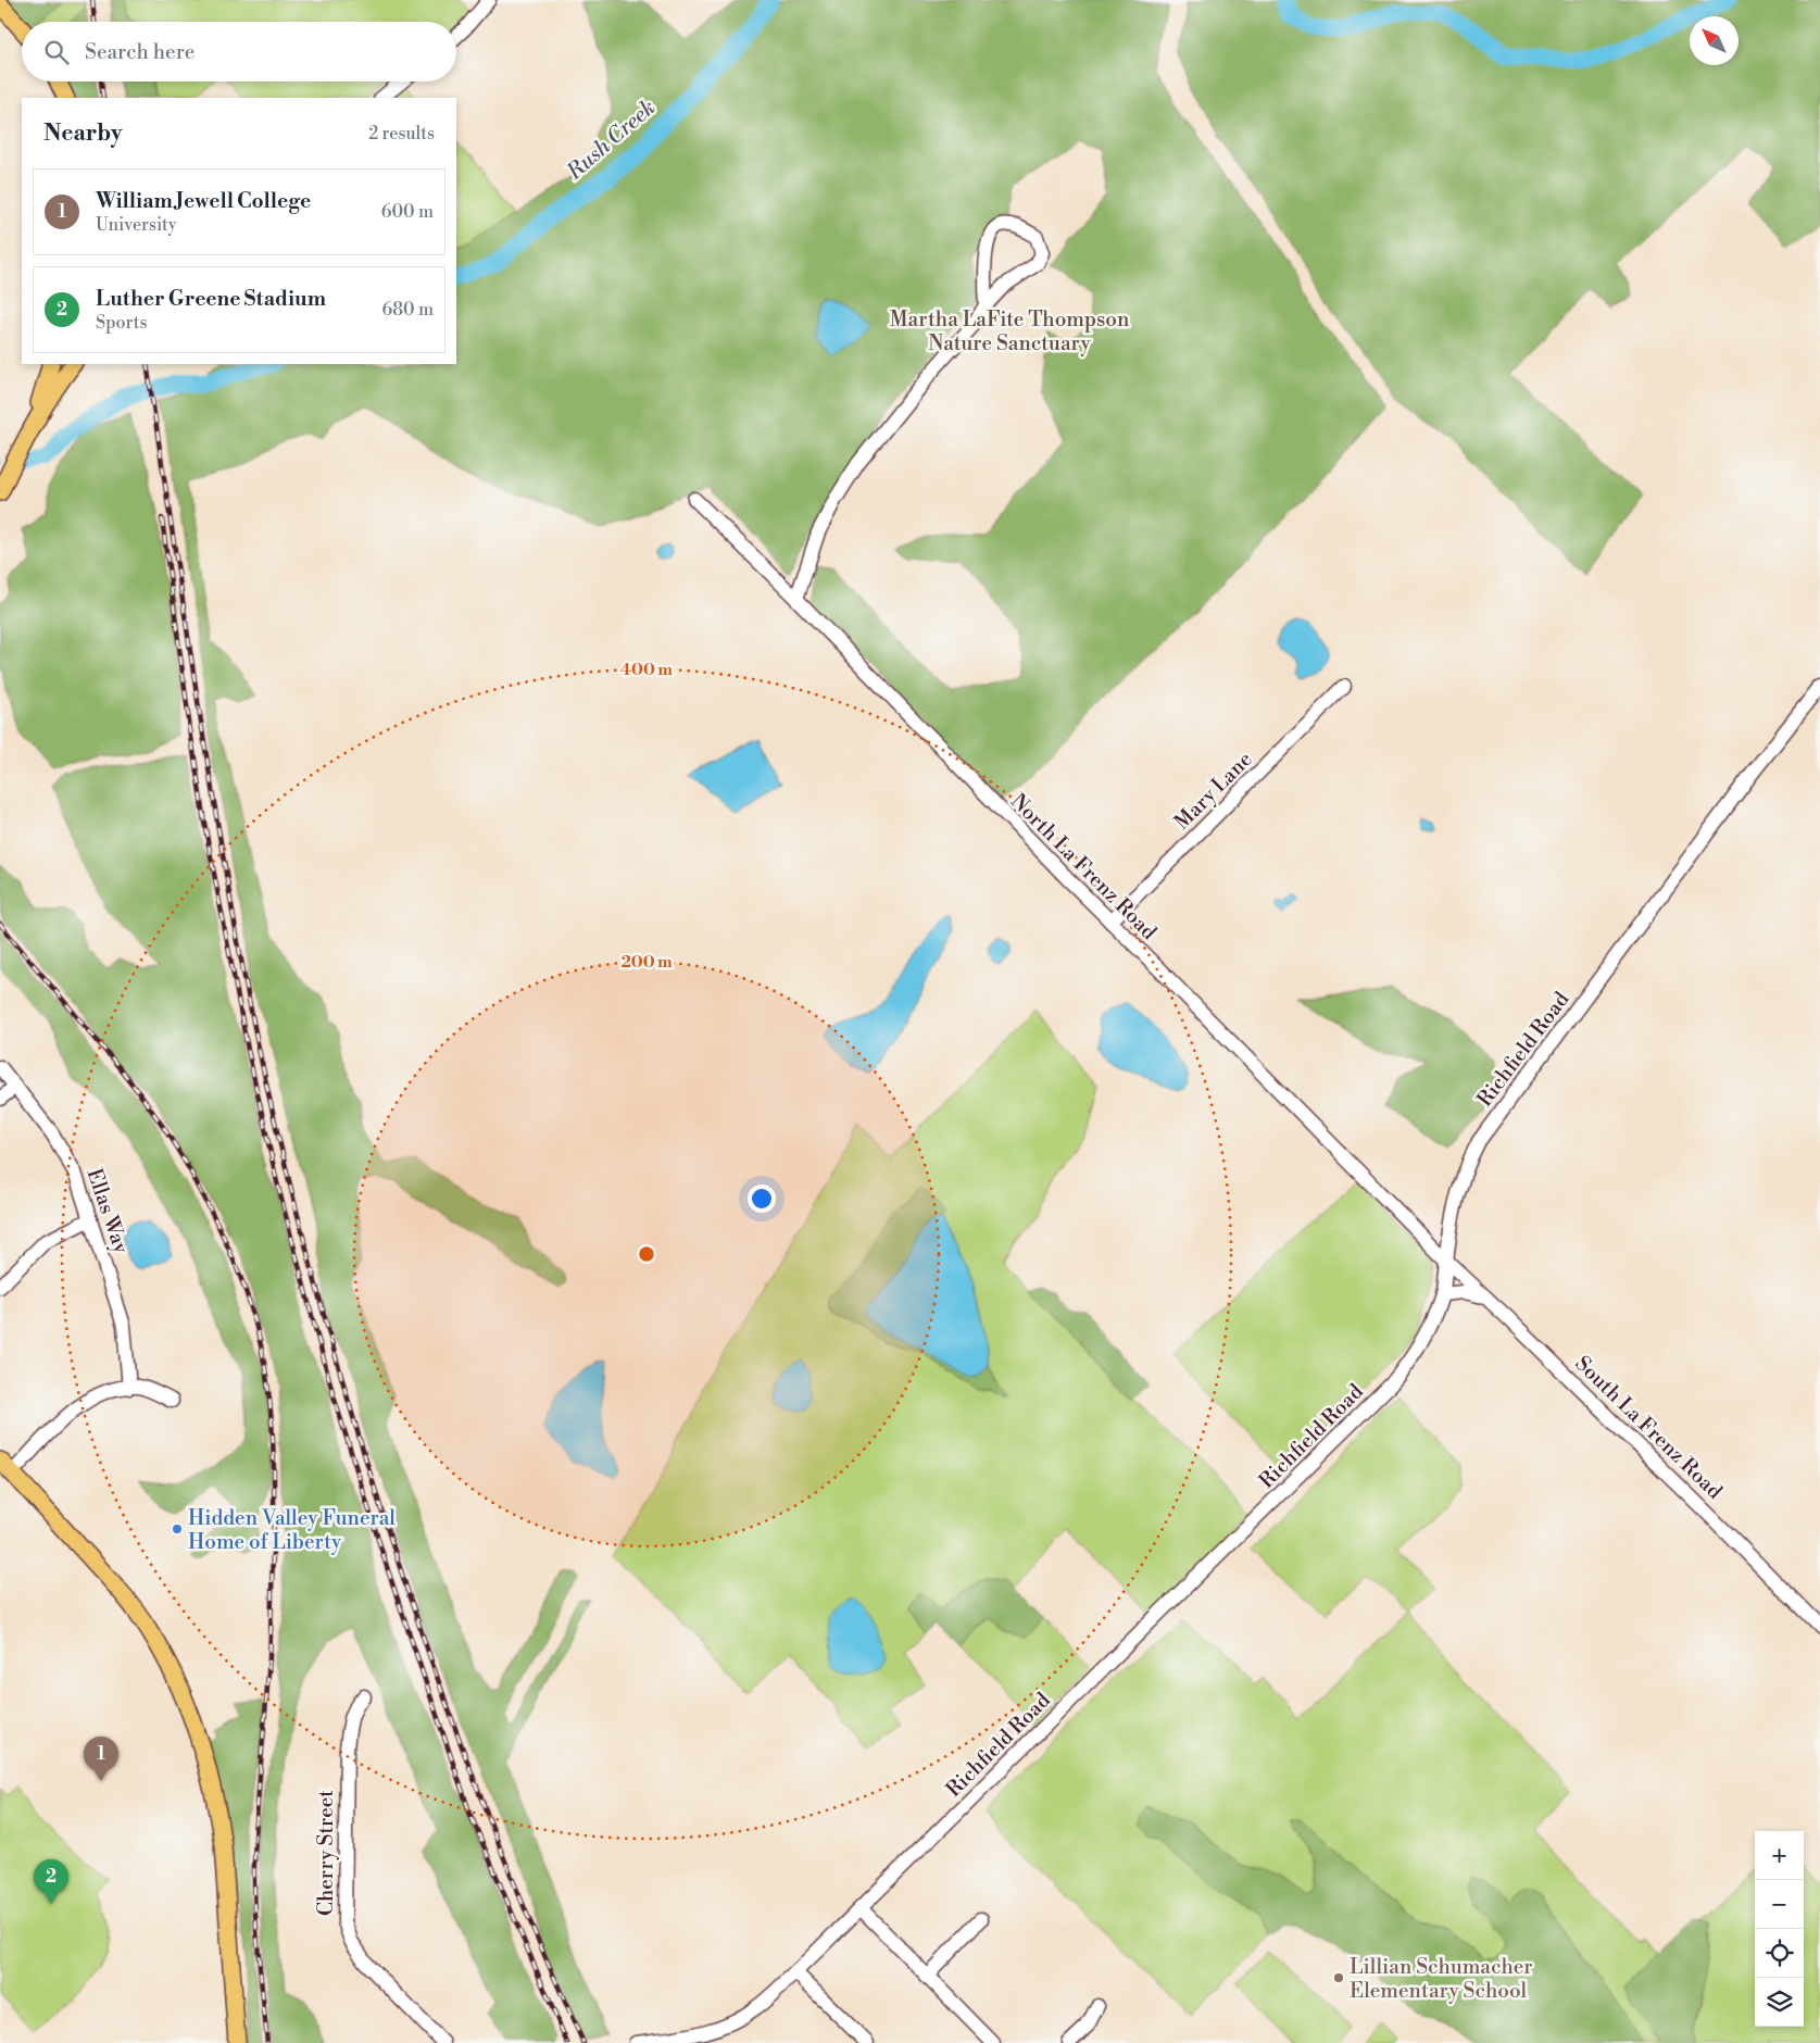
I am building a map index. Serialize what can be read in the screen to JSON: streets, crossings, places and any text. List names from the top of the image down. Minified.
{"streets":{"street":["Mary Lane","North La Frenz Road","Richfield Road","Ellas Way","South La Frenz Road","Cherry Street"]},"crossings":[["Mary Lane","North La Frenz Road"],["North La Frenz Road","Richfield Road"],["North La Frenz Road","South La Frenz Road"],["Richfield Road","South La Frenz Road"]],"water":["Rush Creek"],"parks":["Martha LaFite Thompson Nature Sanctuary"],"places":["Hidden Valley Funeral Home of Liberty","Lillian Schumacher Elementary School"],"north":"top left","page":{"search":"Search here","heading":["Nearby","2 results"],"list":[{"mark":"1","name":"William Jewell College","note":"University","value":"600 m"},{"mark":"2","name":"Luther Greene Stadium","note":"Sports","value":"680 m"}],"pins":["1","2"],"map_buttons":["+","−"]},"rings":["400 m","200 m"]}
